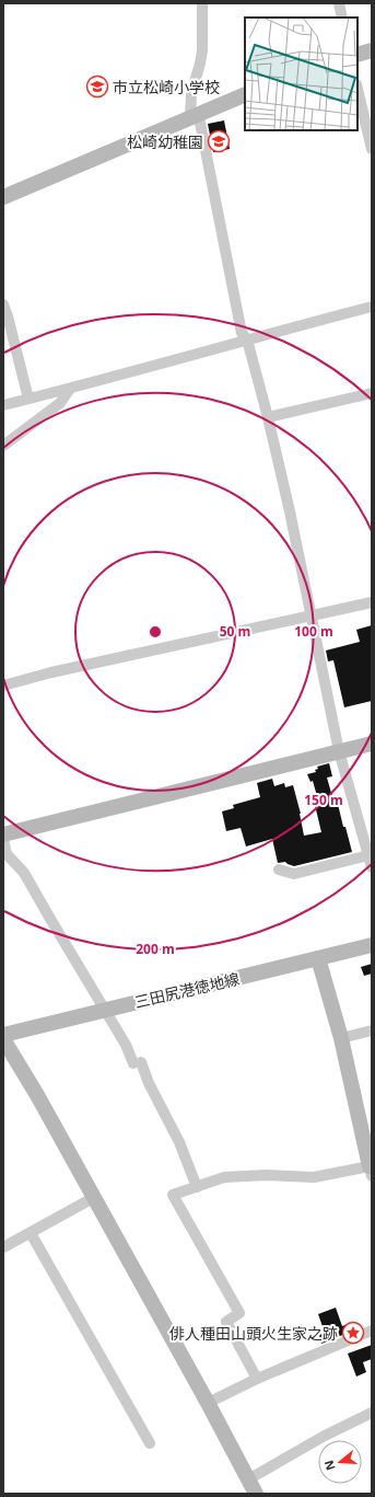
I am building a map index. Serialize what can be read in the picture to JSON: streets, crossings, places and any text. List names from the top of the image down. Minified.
{"streets":{"street":["三田尻港徳地線"]},"places":{"school or university":["市立松崎小学校","松崎幼稚園"],"place":["俳人種田山頭火生家之跡"]},"north":"left","rings":["50 m","100 m","150 m","200 m"]}
